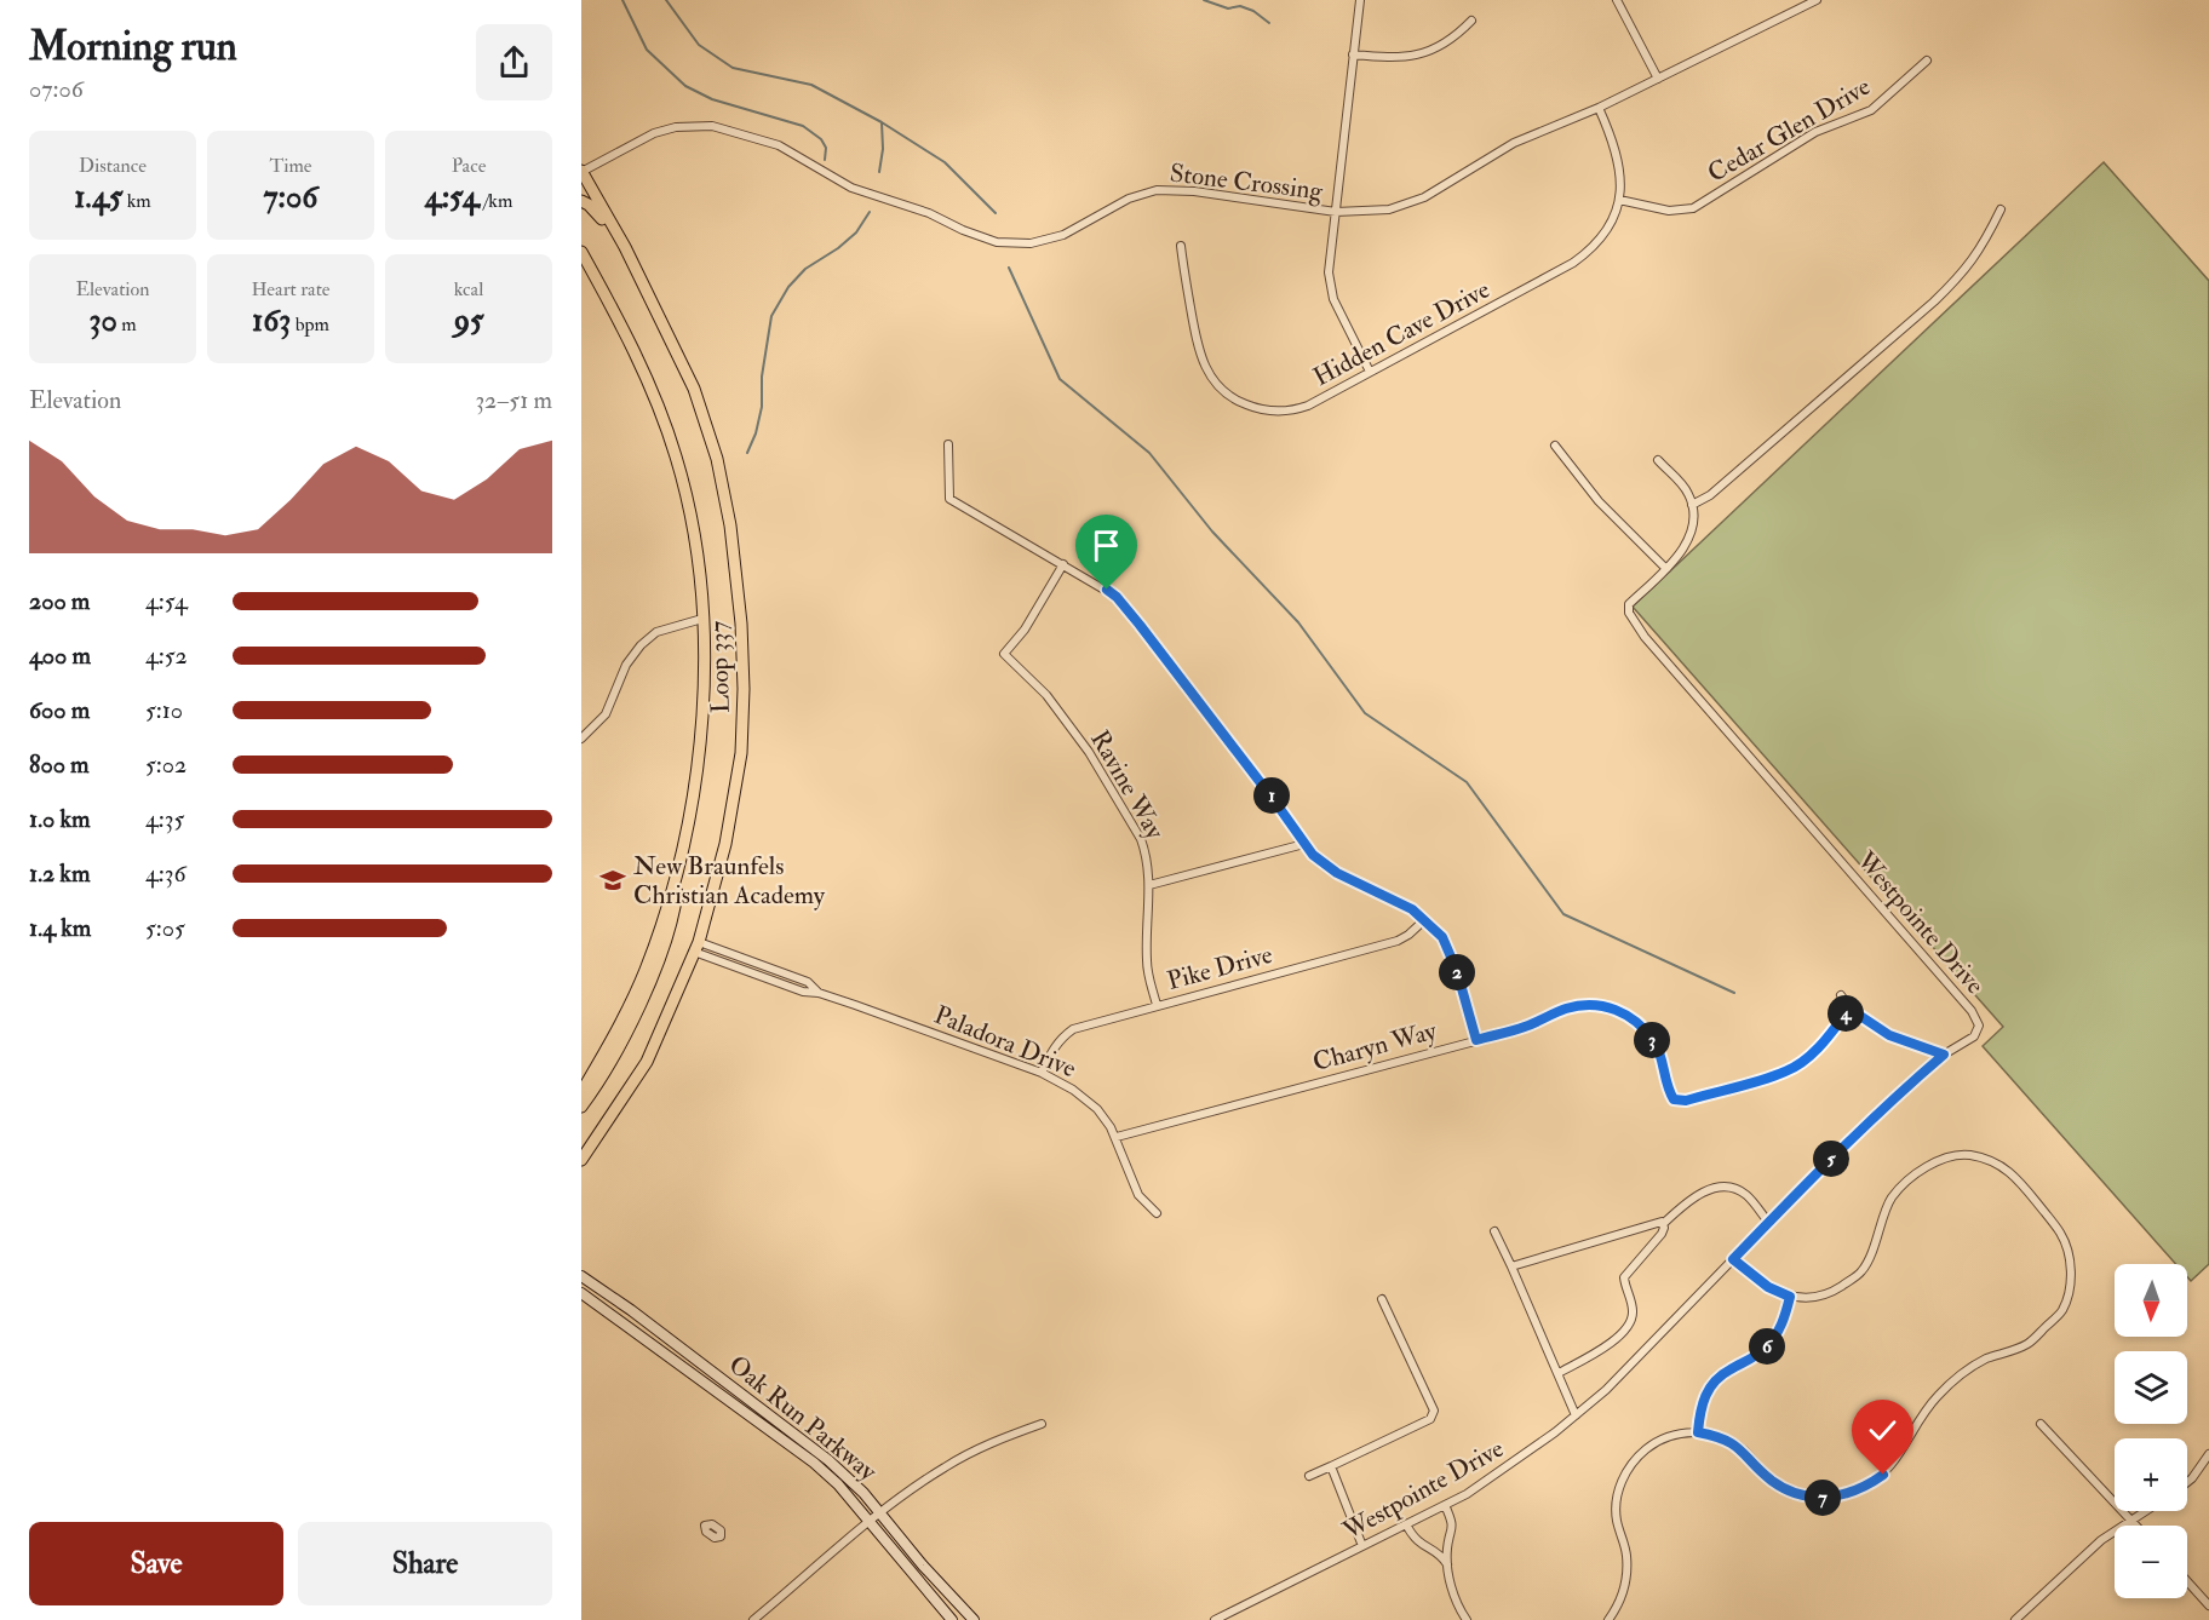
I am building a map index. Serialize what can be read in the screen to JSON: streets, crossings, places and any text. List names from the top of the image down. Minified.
{"streets":{"main road":["Loop 337"],"street":["Cedar Glen Drive","Stone Crossing","Hidden Cave Drive","Ravine Way","Westpointe Drive","Pike Drive","Paladora Drive","Charyn Way","Oak Run Parkway"]},"crossings":[["Cedar Glen Drive","Hidden Cave Drive"],["Stone Crossing","Hidden Cave Drive"],["Stone Crossing","Loop 337"],["Loop 337","Paladora Drive"],["Ravine Way","Pike Drive"],["Pike Drive","Paladora Drive"],["Paladora Drive","Charyn Way"]],"places":{"school or university":["New Braunfels Christian Academy"]},"north":"bottom","page":{"heading":["Morning run","07:06"],"stats":[["Distance","1.45 km"],["Time","7:06"],["Pace","4:54 /km"],["Elevation","30 m"],["Heart rate","163 bpm"],["kcal","95"]],"chart":["Elevation","32–51 m"],"list":[{"name":"200 m","note":"4:54"},{"name":"400 m","note":"4:52"},{"name":"600 m","note":"5:10"},{"name":"800 m","note":"5:02"},{"name":"1.0 km","note":"4:35"},{"name":"1.2 km","note":"4:36"},{"name":"1.4 km","note":"5:05"}],"pins":["1","2","4","3","5","6","7"],"map_buttons":["+","−"],"buttons":["Save","Share"]}}
